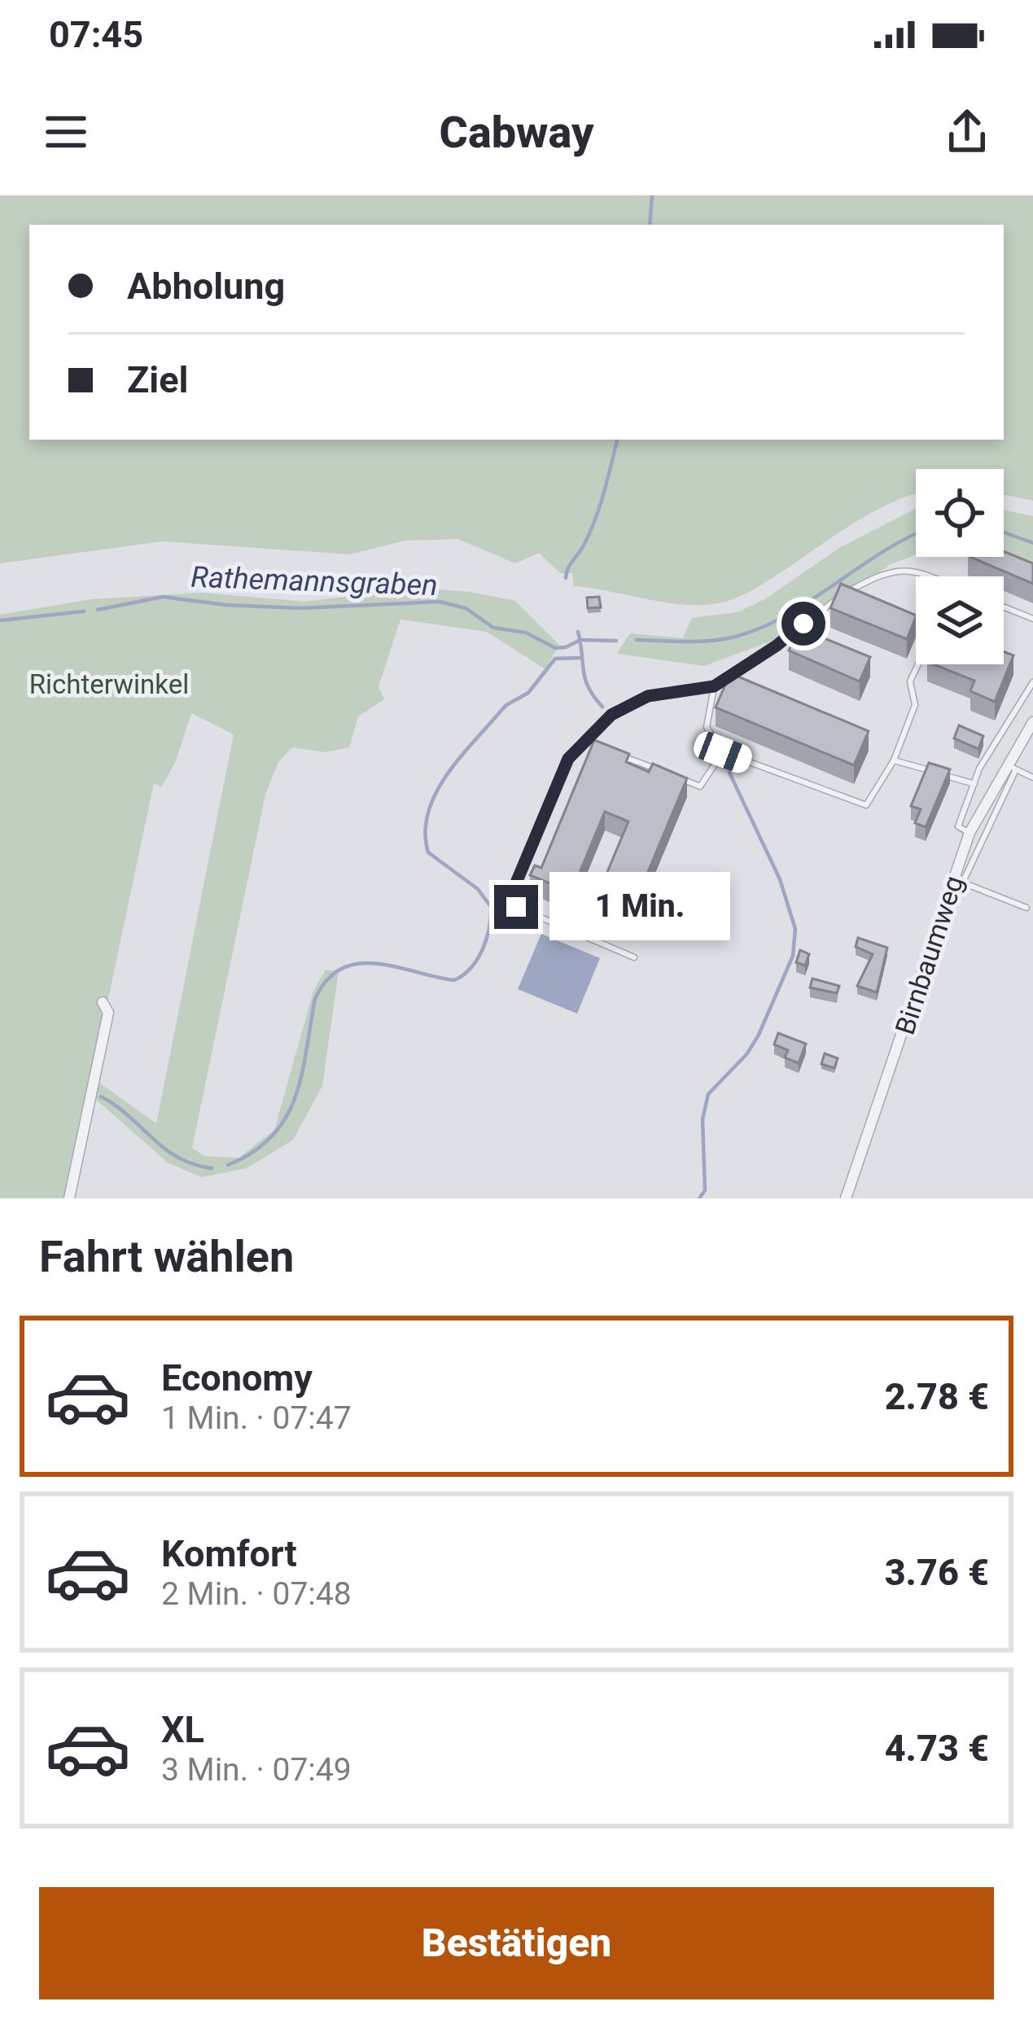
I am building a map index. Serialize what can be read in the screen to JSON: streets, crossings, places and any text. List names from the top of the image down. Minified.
{"streets":{"street":["Birnbaumweg"]},"water":["Rathemannsgraben"],"parks":["Richterwinkel"],"page":{"status":"07:45","header":"Cabway","banner":["Abholung","Ziel"],"bubble":"1 Min.","heading":"Fahrt wählen","list":[{"name":"Economy","note":"1 Min. · 07:47","value":"2.78 €"},{"name":"Komfort","note":"2 Min. · 07:48","value":"3.76 €"},{"name":"XL","note":"3 Min. · 07:49","value":"4.73 €"}],"buttons":"Bestätigen"}}
